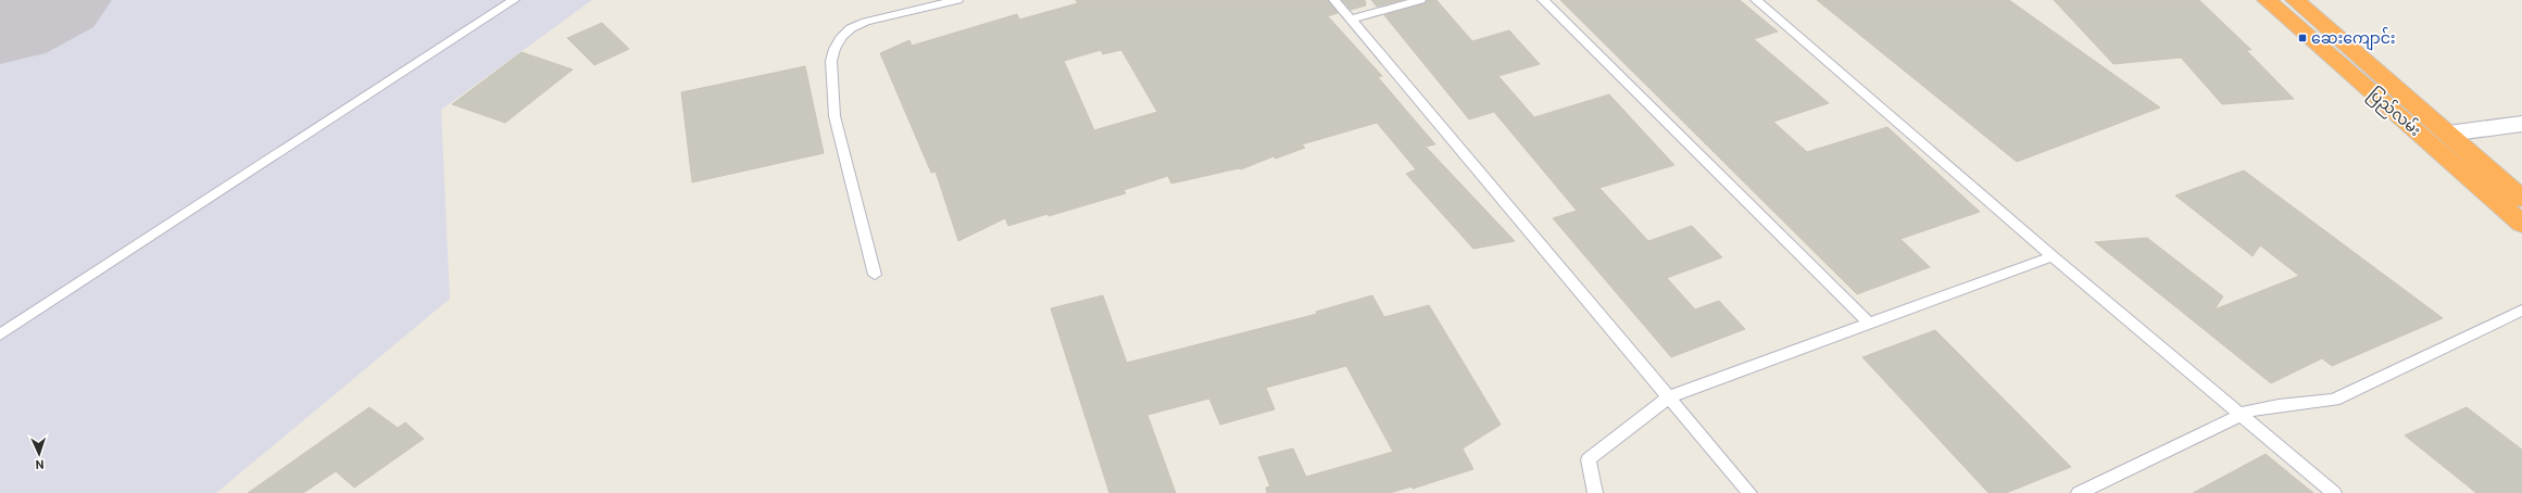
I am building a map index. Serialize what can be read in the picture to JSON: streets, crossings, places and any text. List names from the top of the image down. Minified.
{"streets":{"highway":["ပြည်လမ်း"]},"places":{"transit":["ဆေးကျောင်း"]},"north":"bottom"}
